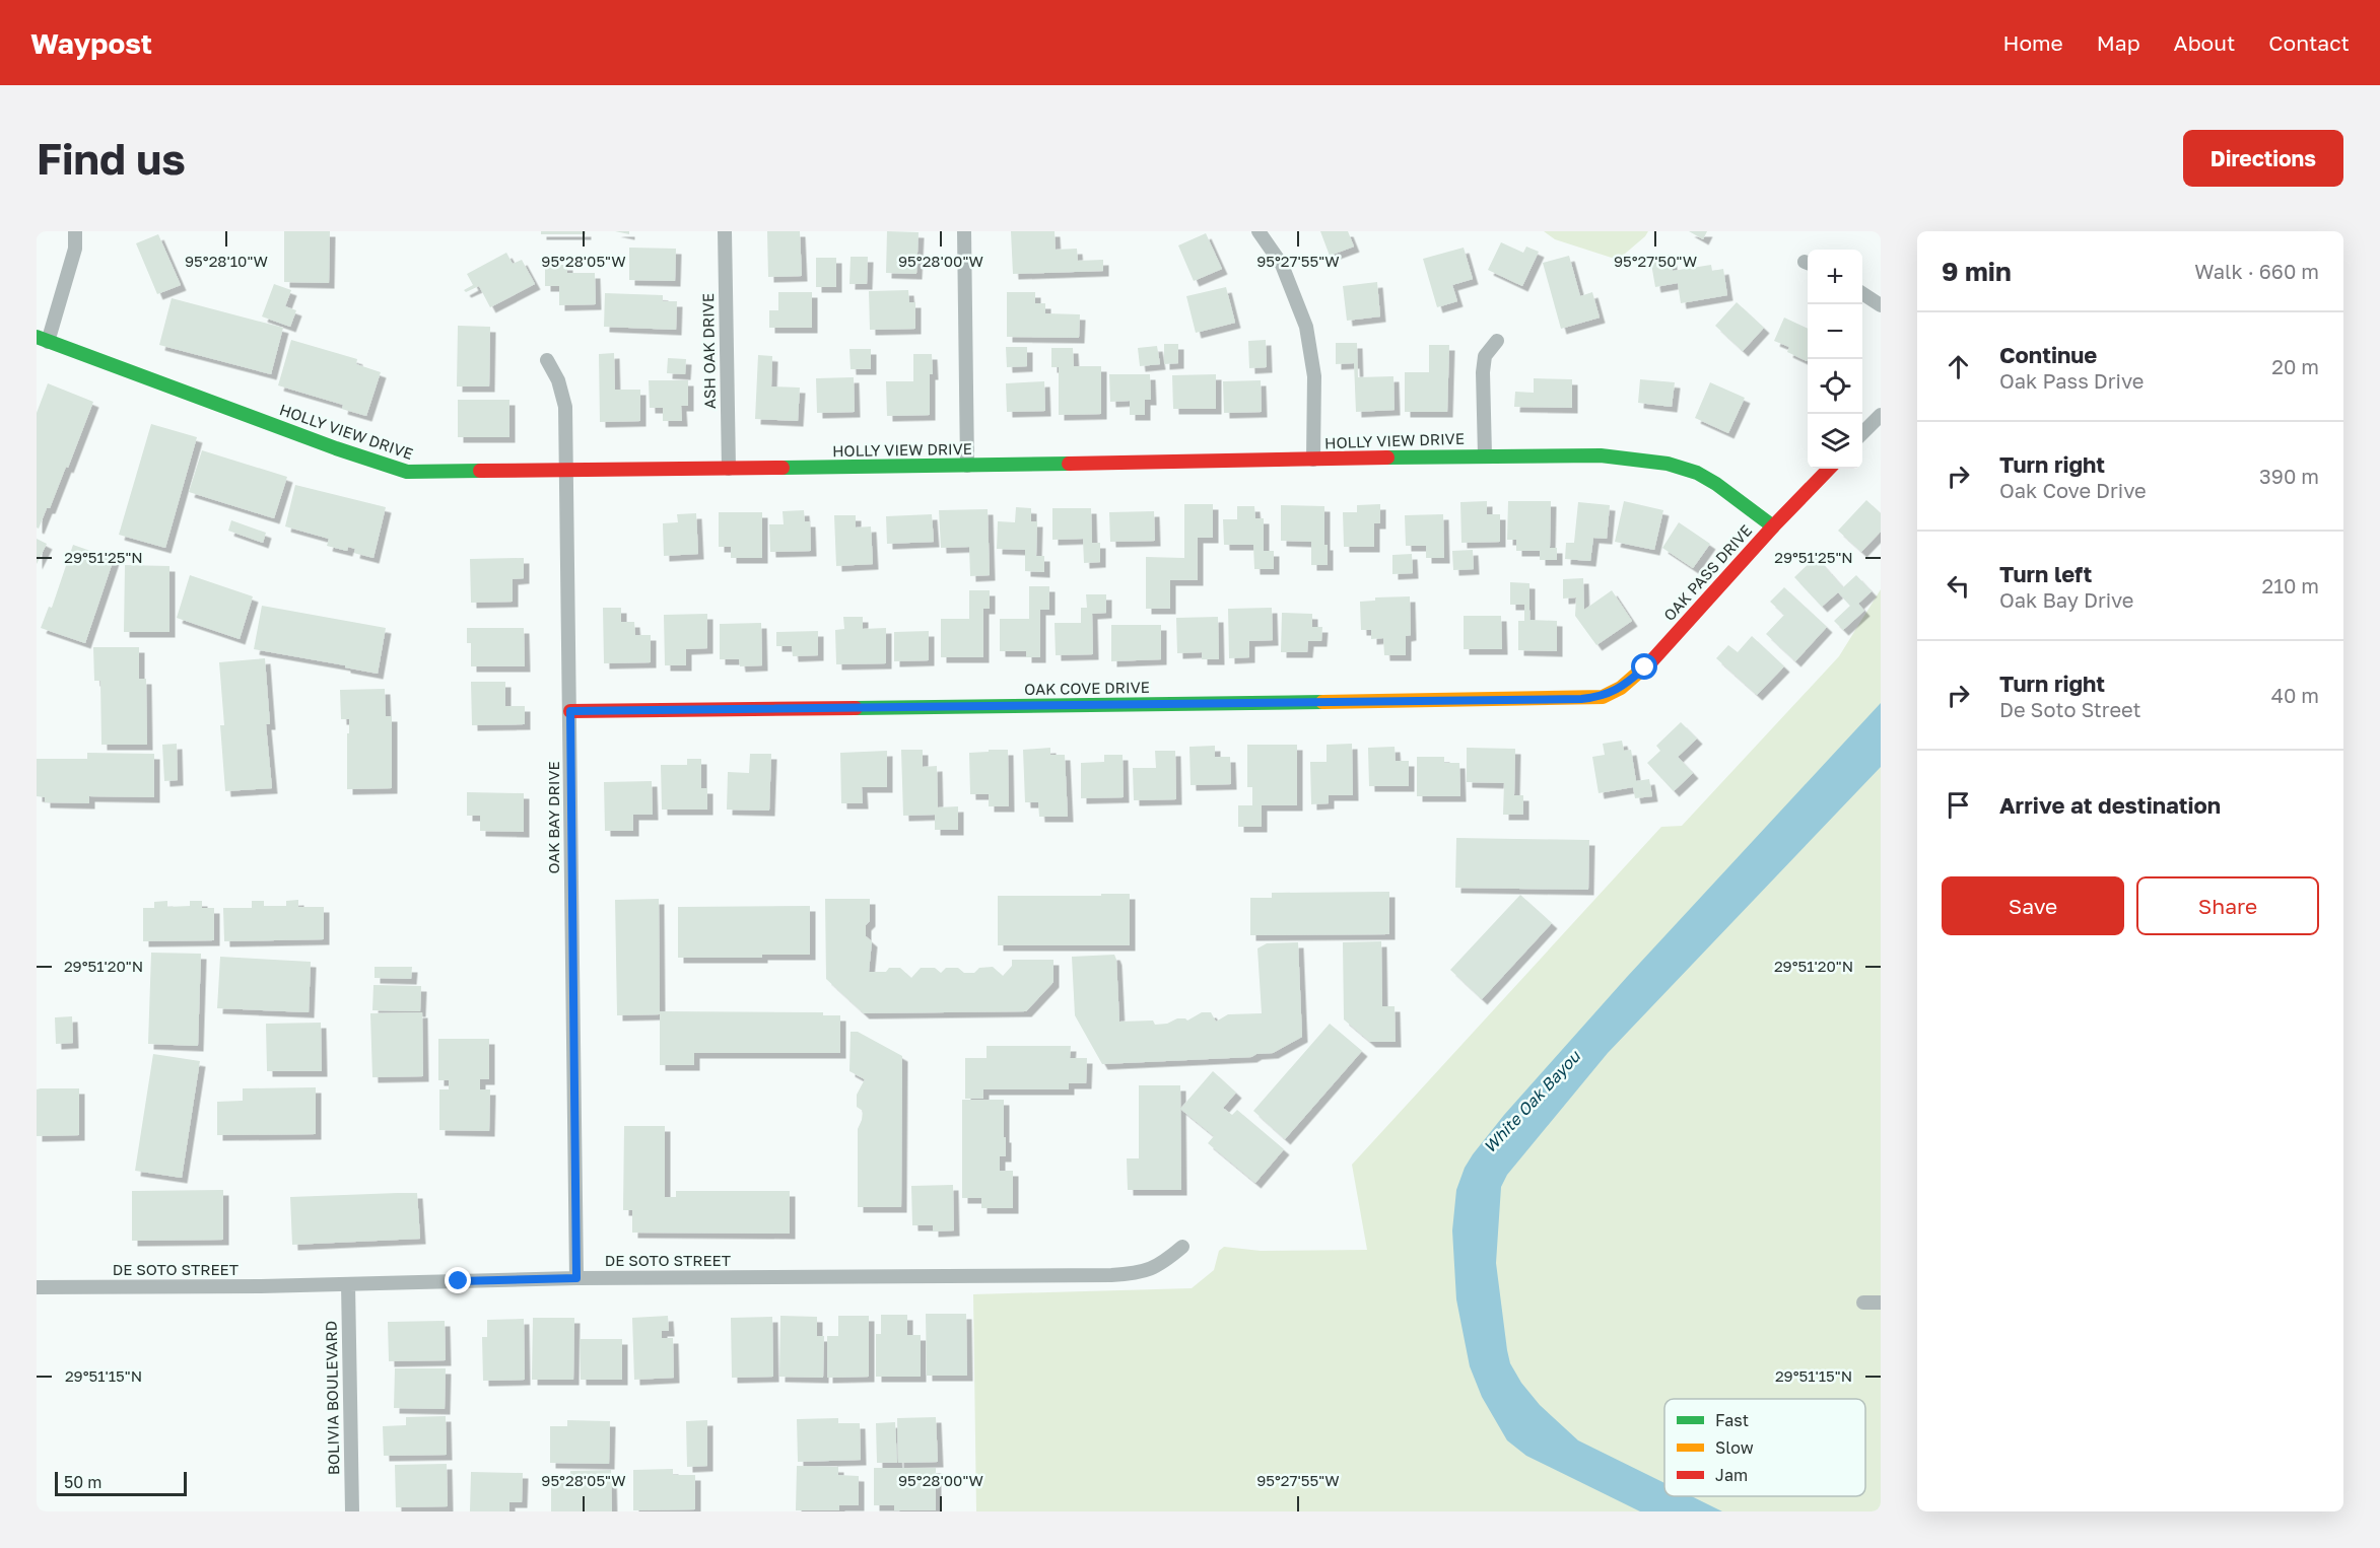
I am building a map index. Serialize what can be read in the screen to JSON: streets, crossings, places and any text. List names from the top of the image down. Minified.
{"streets":{"street":["ASH OAK DRIVE","HOLLY VIEW DRIVE","OAK PASS DRIVE","OAK COVE DRIVE","OAK BAY DRIVE","DE SOTO STREET","BOLIVIA BOULEVARD"]},"crossings":[["ASH OAK DRIVE","HOLLY VIEW DRIVE"],["HOLLY VIEW DRIVE","OAK PASS DRIVE"],["HOLLY VIEW DRIVE","OAK BAY DRIVE"],["OAK PASS DRIVE","OAK COVE DRIVE"],["OAK COVE DRIVE","OAK BAY DRIVE"],["OAK BAY DRIVE","DE SOTO STREET"],["DE SOTO STREET","BOLIVIA BOULEVARD"]],"water":["White Oak Bayou"],"legend":["Fast","Slow","Jam"],"scale_bar":"50 m","page":{"header":"Waypost","nav":["Home","Map","About","Contact"],"buttons":["Directions",["Save","Share"]],"title":"Find us","heading":["9 min","Walk · 660 m"],"map_buttons":["+","−"],"list":[["Continue","Oak Pass Drive","20 m"],["Turn right","Oak Cove Drive","390 m"],["Turn left","Oak Bay Drive","210 m"],["Turn right","De Soto Street","40 m"],"Arrive at destination"],"scale":"50 m"},"coordinates":["95°28'10\"W","95°28'05\"W","95°28'00\"W","95°27'55\"W","95°27'50\"W","29°51'25\"N","29°51'20\"N","29°51'15\"N"]}
